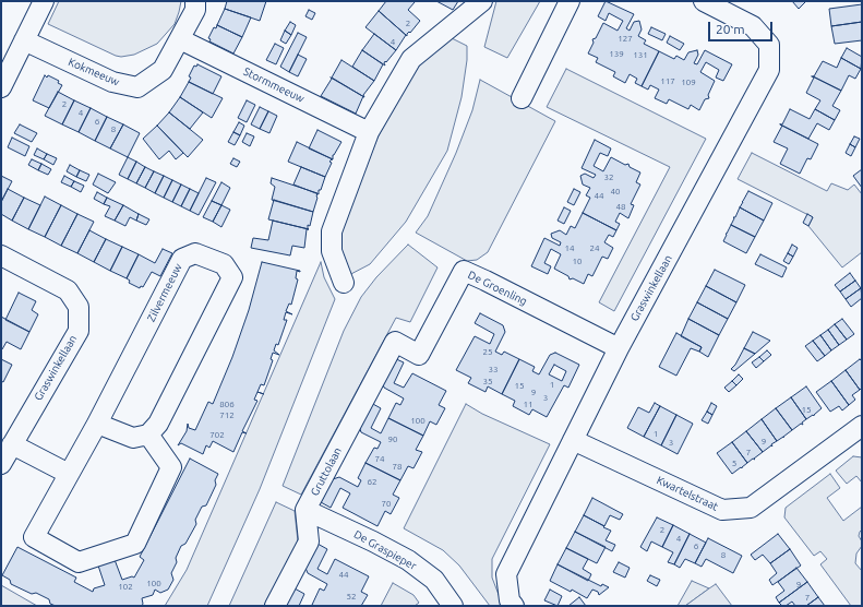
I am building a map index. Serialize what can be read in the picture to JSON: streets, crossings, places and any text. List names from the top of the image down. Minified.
{"streets":{"street":["Kokmeeuw","Stormmeeuw","De Groenling","Graswinkellaan","Zilvermeeuw","Gruttolaan","Kwartelstraat","De Graspieper"]},"crossings":[["Kokmeeuw","Stormmeeuw"],["De Groenling","Graswinkellaan"],["De Groenling","Gruttolaan"],["Graswinkellaan","Kwartelstraat"],["Gruttolaan","De Graspieper"]],"house_numbers":["2","127","4","139","131","117","109","2","4","6","8","32","40","44","48","14","24","10","25","33","35","1","15","9","3","806","11","15","712","100","1","702","90","9","3","7","74","5","78","62","70","2","4","6","8","44","100","9","102","52","7"],"scale_bar":"20 m"}
